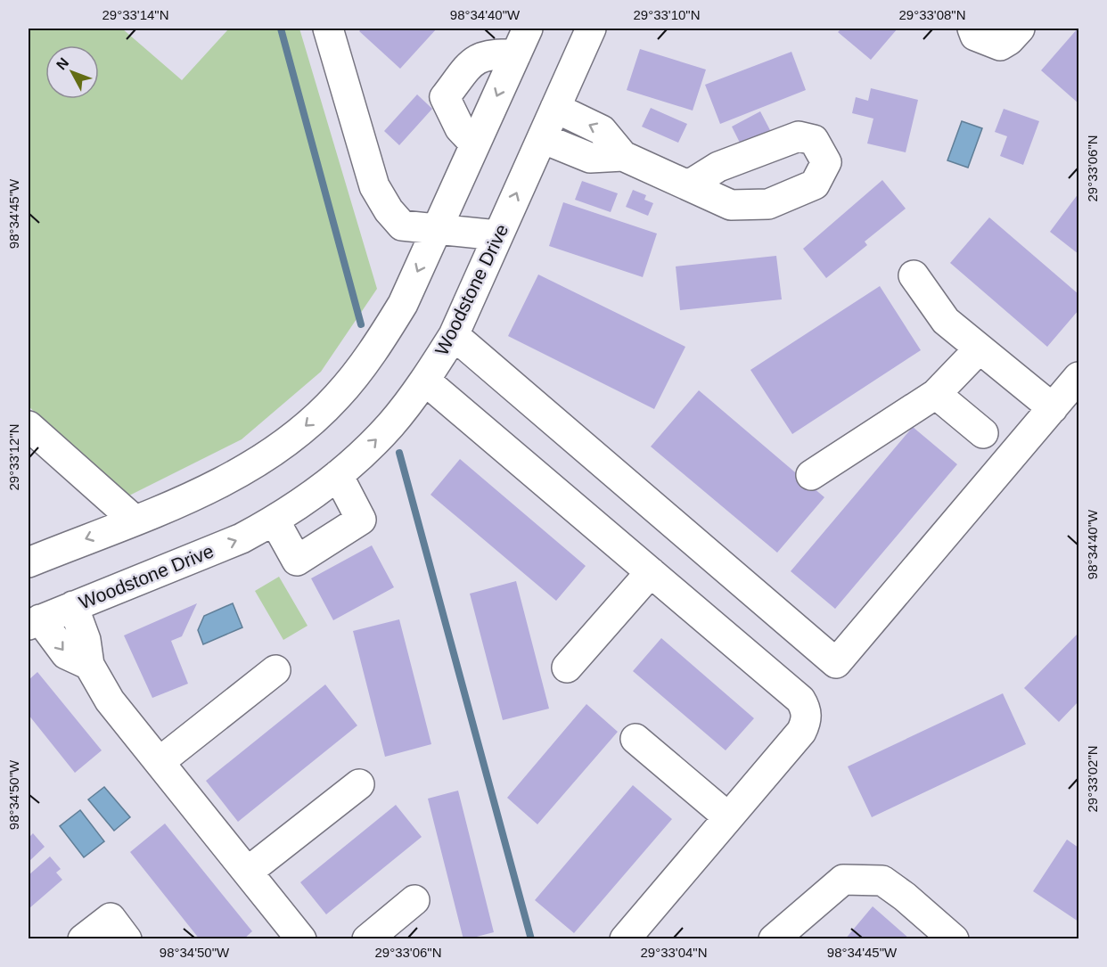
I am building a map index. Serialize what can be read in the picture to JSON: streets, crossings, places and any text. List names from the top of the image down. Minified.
{"streets":{"street":["Woodstone Drive"]},"north":"top left","coordinates":["29°33'14\"N","98°34'40\"W","29°33'10\"N","29°33'08\"N","29°33'06\"N","98°34'45\"W","29°33'12\"N","29°33'02\"N","98°34'50\"W","29°33'04\"N"]}
